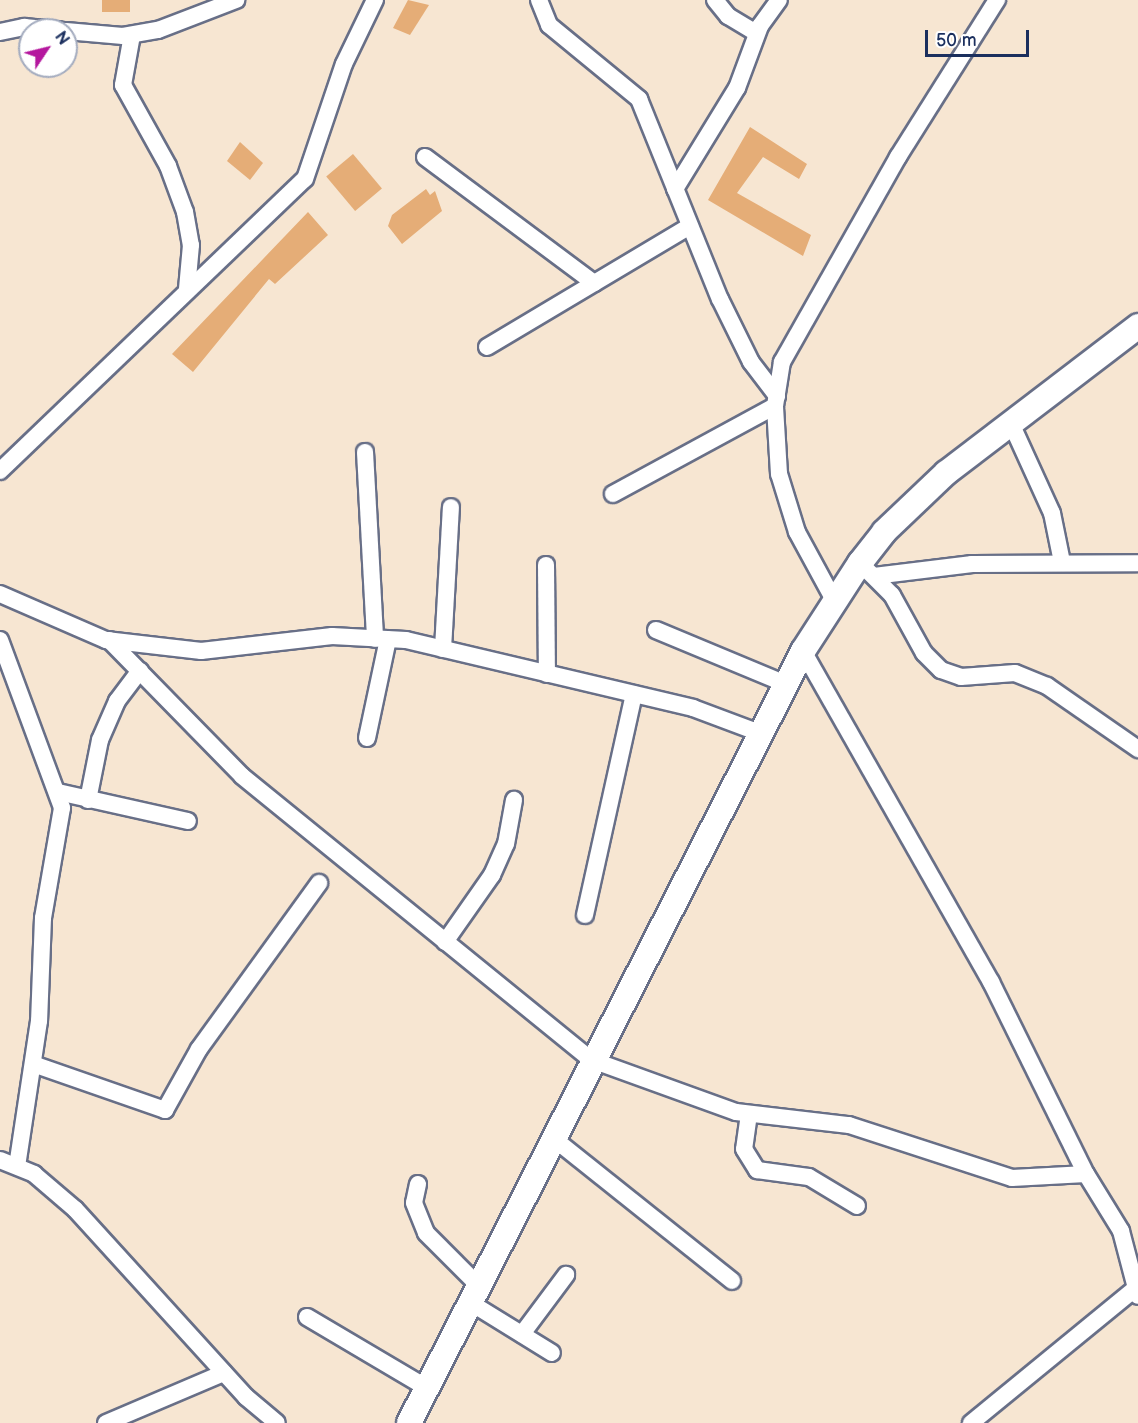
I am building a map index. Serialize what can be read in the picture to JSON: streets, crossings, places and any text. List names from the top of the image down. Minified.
{"scale_bar":"50 m","north":"top right"}
